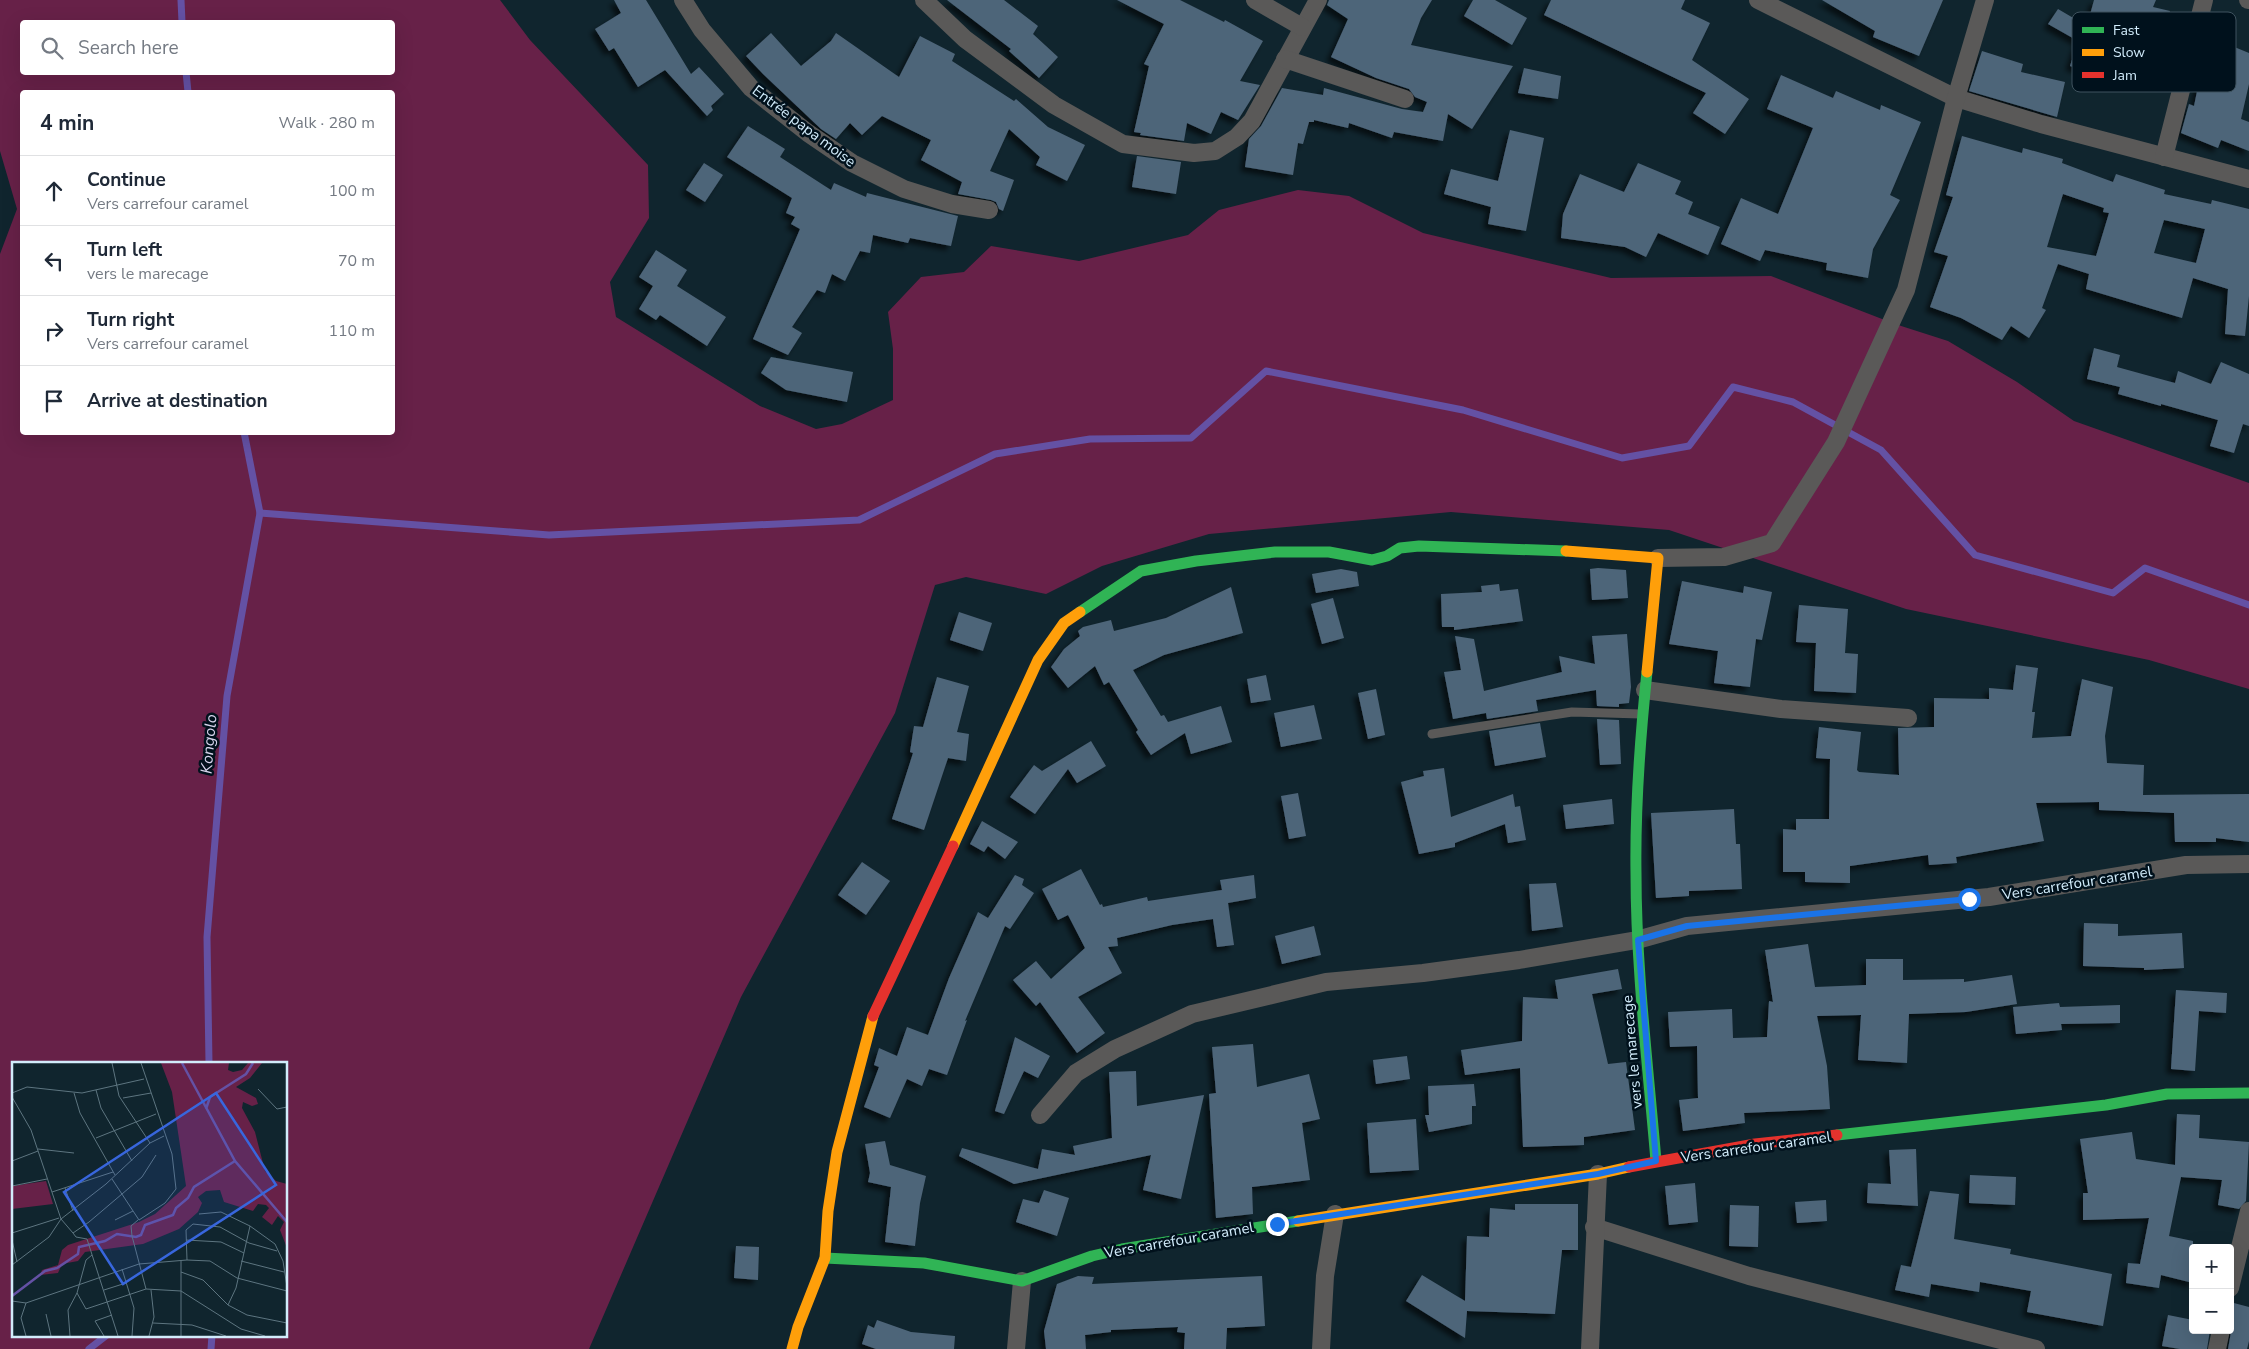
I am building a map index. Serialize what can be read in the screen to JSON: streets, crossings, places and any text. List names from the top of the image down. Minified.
{"streets":{"street":["Entrée papa moise","Vers carrefour caramel","vers le marecage"]},"crossings":[["Vers carrefour caramel","vers le marecage"]],"water":["Kongolo"],"legend":["Fast","Slow","Jam"],"page":{"search":"Search here","heading":["4 min","Walk · 280 m"],"list":[["Continue","Vers carrefour caramel","100 m"],["Turn left","vers le marecage","70 m"],["Turn right","Vers carrefour caramel","110 m"],"Arrive at destination"],"map_buttons":["+","−"]}}
